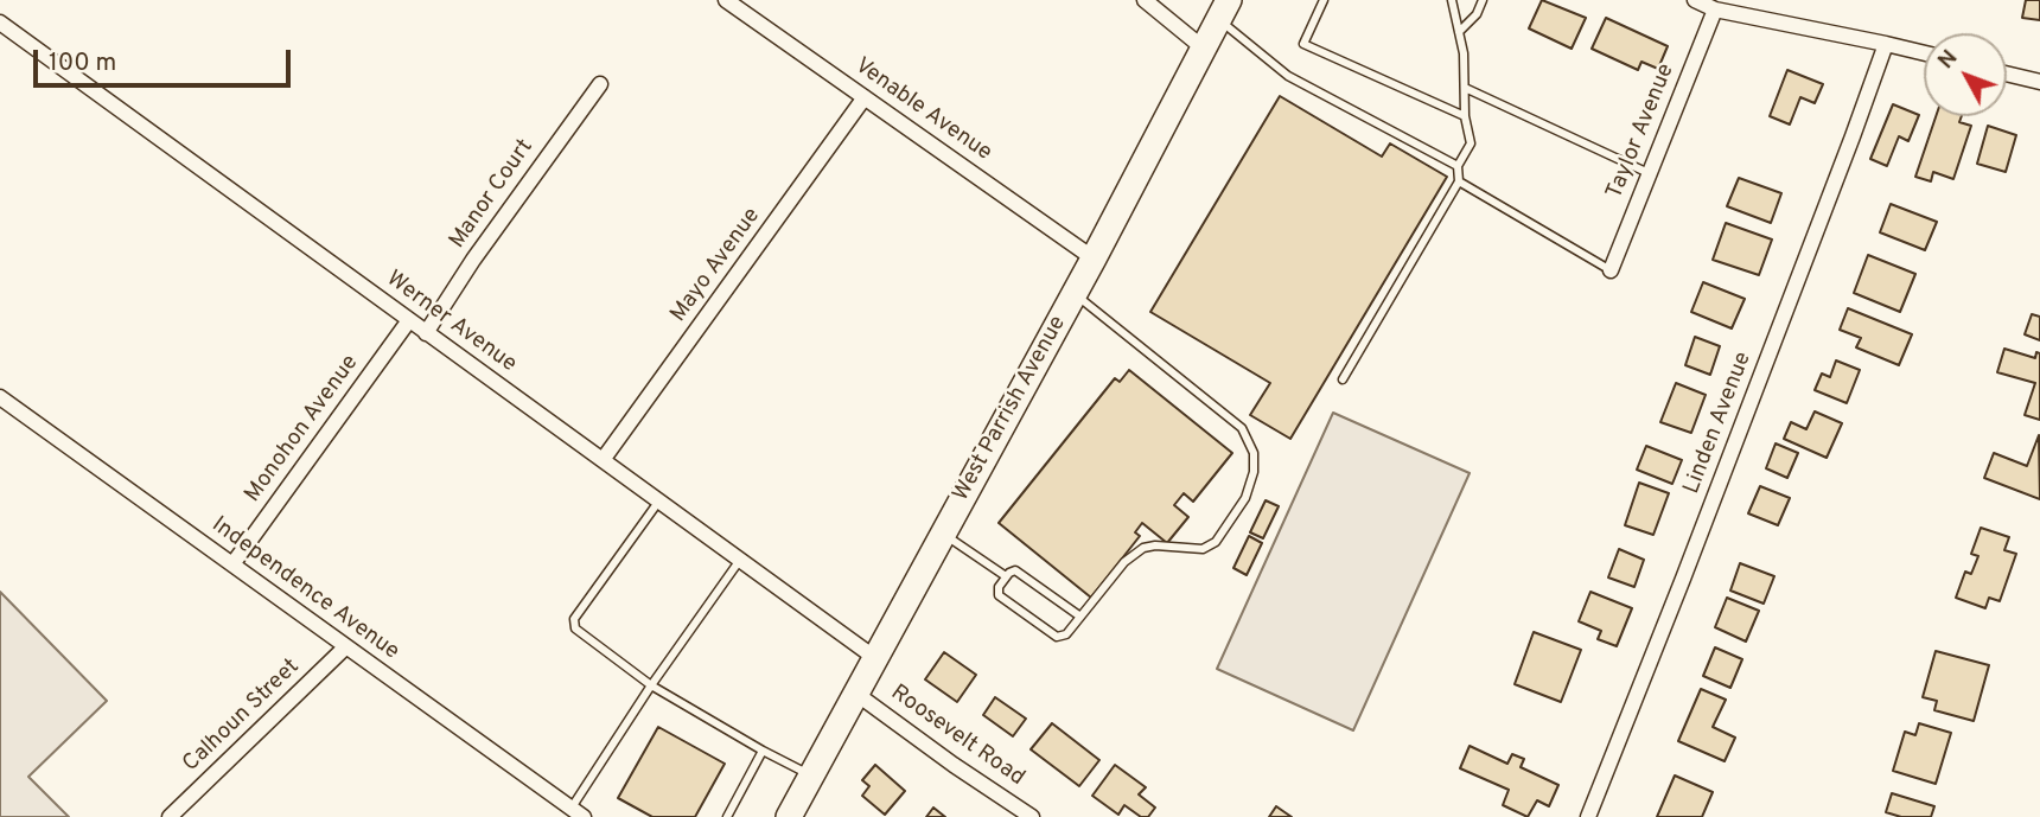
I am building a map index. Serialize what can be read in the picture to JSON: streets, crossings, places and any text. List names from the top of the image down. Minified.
{"streets":{"main road":["West Parrish Avenue"],"street":["Venable Avenue","Taylor Avenue","Manor Court","Mayo Avenue","Werner Avenue","Linden Avenue","Monohon Avenue","Independence Avenue","Calhoun Street","Roosevelt Road"]},"crossings":[["Venable Avenue","Mayo Avenue"],["Venable Avenue","West Parrish Avenue"],["Manor Court","Werner Avenue"],["Mayo Avenue","Werner Avenue"],["Werner Avenue","West Parrish Avenue"],["Werner Avenue","Monohon Avenue"],["West Parrish Avenue","Roosevelt Road"],["Monohon Avenue","Independence Avenue"],["Independence Avenue","Calhoun Street"]],"scale_bar":"100 m","north":"top left"}
